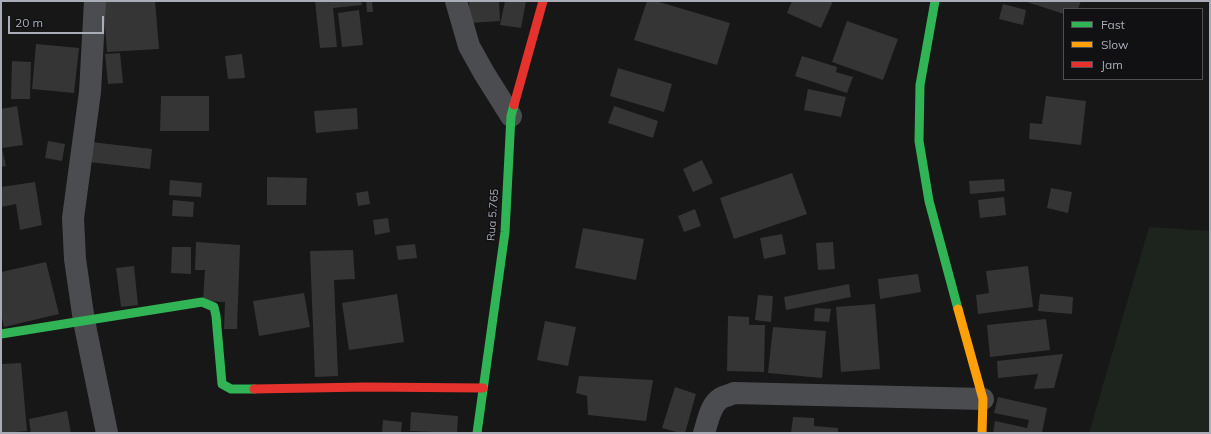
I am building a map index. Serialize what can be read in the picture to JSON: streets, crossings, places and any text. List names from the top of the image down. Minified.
{"streets":{"street":["Rua 5.765"]},"legend":["Fast","Slow","Jam"],"scale_bar":"20 m"}
